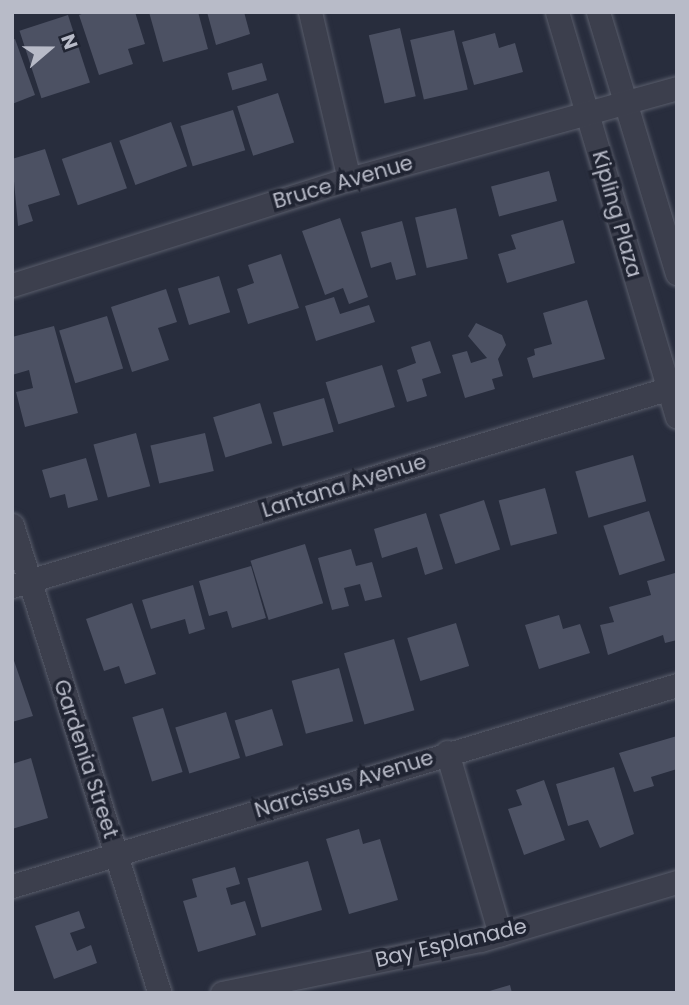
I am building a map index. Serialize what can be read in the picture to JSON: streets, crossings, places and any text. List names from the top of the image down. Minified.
{"streets":{"street":["Bruce Avenue","Kipling Plaza","Lantana Avenue","Gardenia Street","Narcissus Avenue","Bay Esplanade"]},"crossings":[["Bruce Avenue","Kipling Plaza"],["Kipling Plaza","Lantana Avenue"],["Lantana Avenue","Gardenia Street"],["Gardenia Street","Narcissus Avenue"]],"north":"right"}
